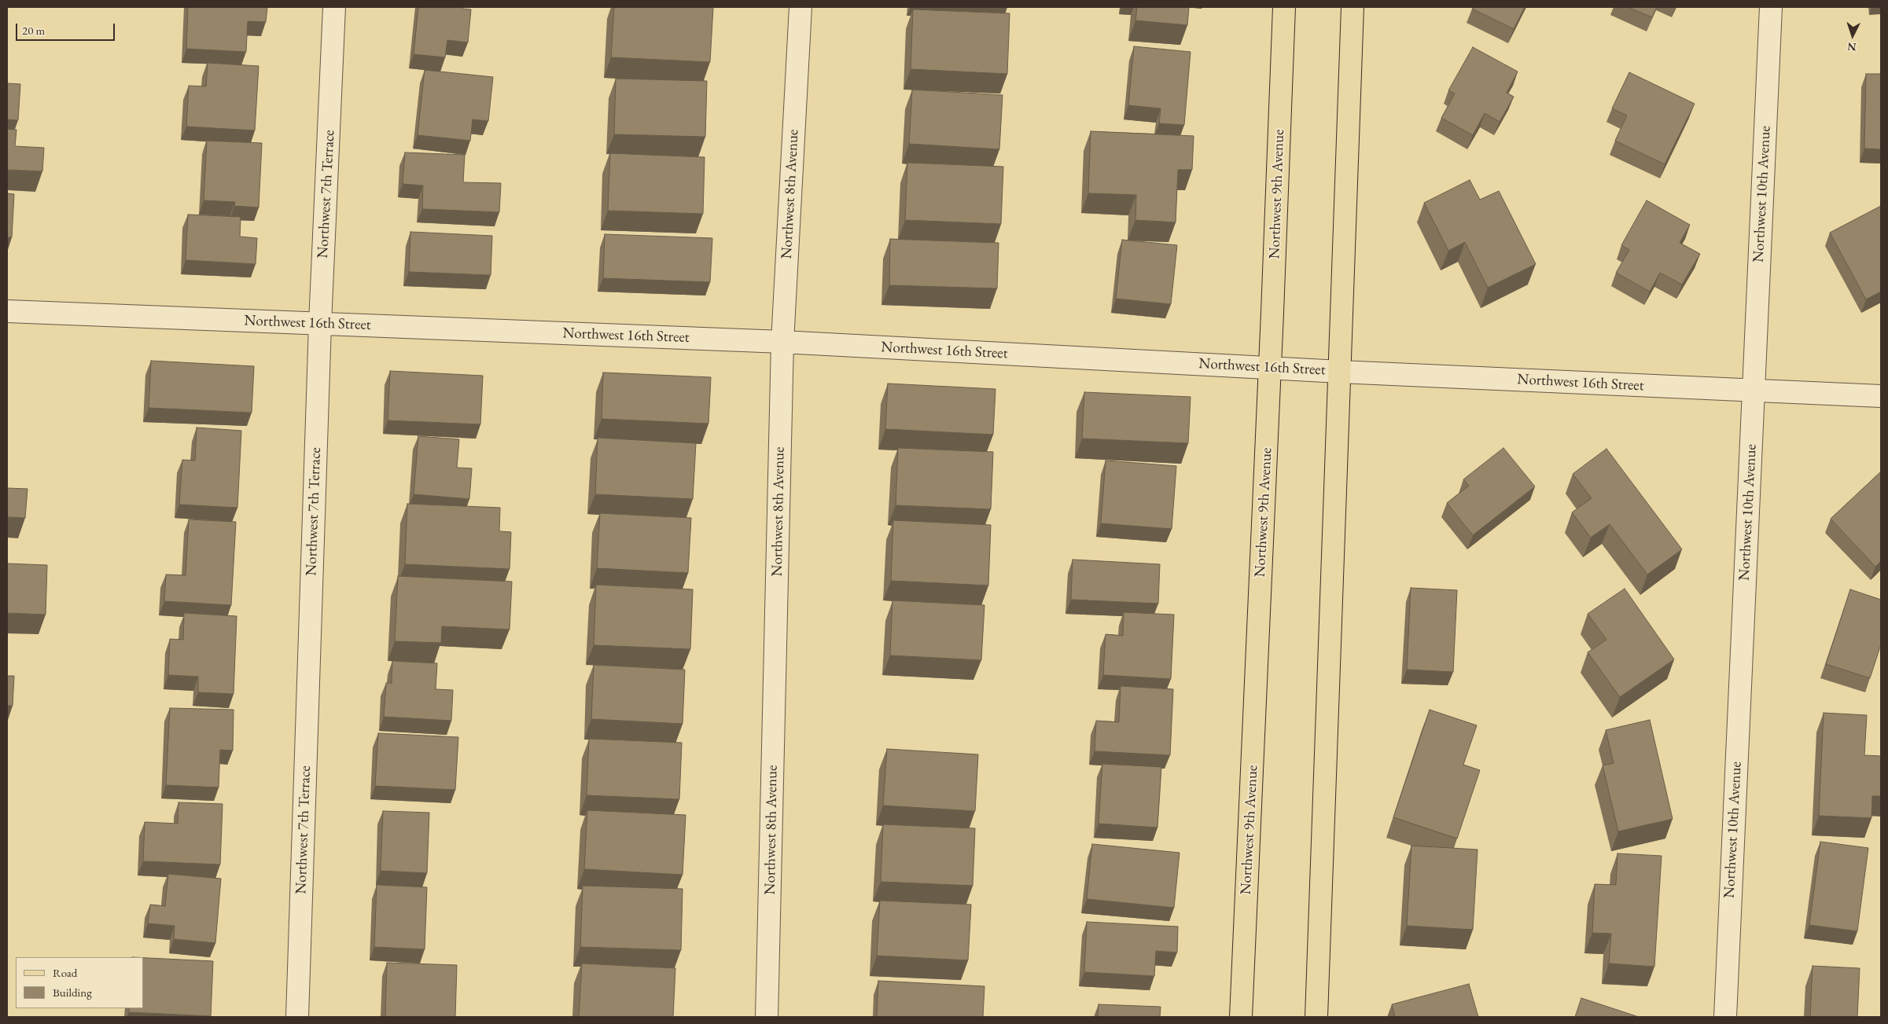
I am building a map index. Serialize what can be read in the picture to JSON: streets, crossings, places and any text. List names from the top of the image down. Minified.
{"streets":{"main road":["Northwest 9th Avenue"],"street":["Northwest 7th Terrace","Northwest 8th Avenue","Northwest 10th Avenue","Northwest 16th Street"]},"crossings":[["Northwest 7th Terrace","Northwest 16th Street"],["Northwest 8th Avenue","Northwest 16th Street"],["Northwest 9th Avenue","Northwest 16th Street"],["Northwest 10th Avenue","Northwest 16th Street"]],"legend":["Road","Building"],"scale_bar":"20 m","north":"bottom"}
